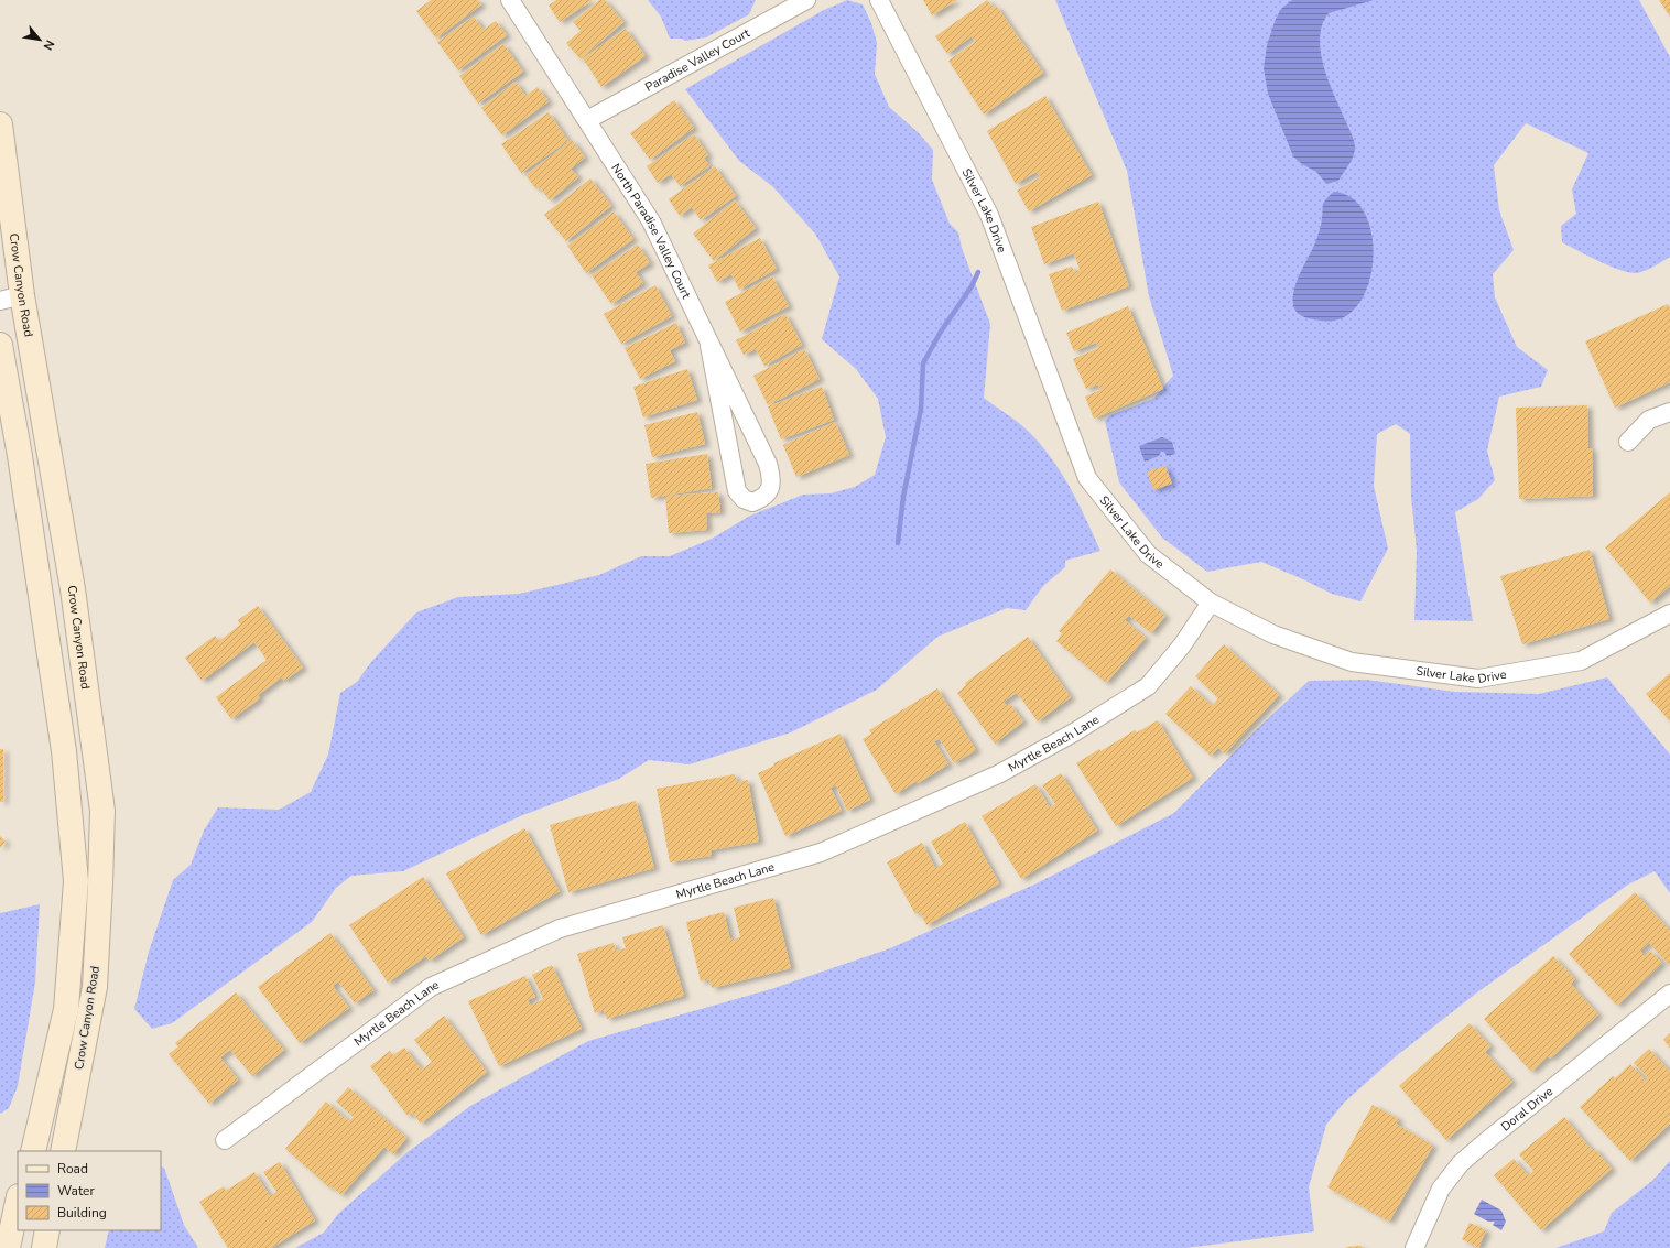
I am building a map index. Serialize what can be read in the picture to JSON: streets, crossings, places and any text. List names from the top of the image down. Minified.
{"streets":{"main road":["Crow Canyon Road"],"street":["Paradise Valley Court","Silver Lake Drive","North Paradise Valley Court","Myrtle Beach Lane","Doral Drive"]},"crossings":[["Paradise Valley Court","North Paradise Valley Court"],["Silver Lake Drive","Myrtle Beach Lane"]],"legend":["Road","Water","Building"],"north":"bottom right"}
